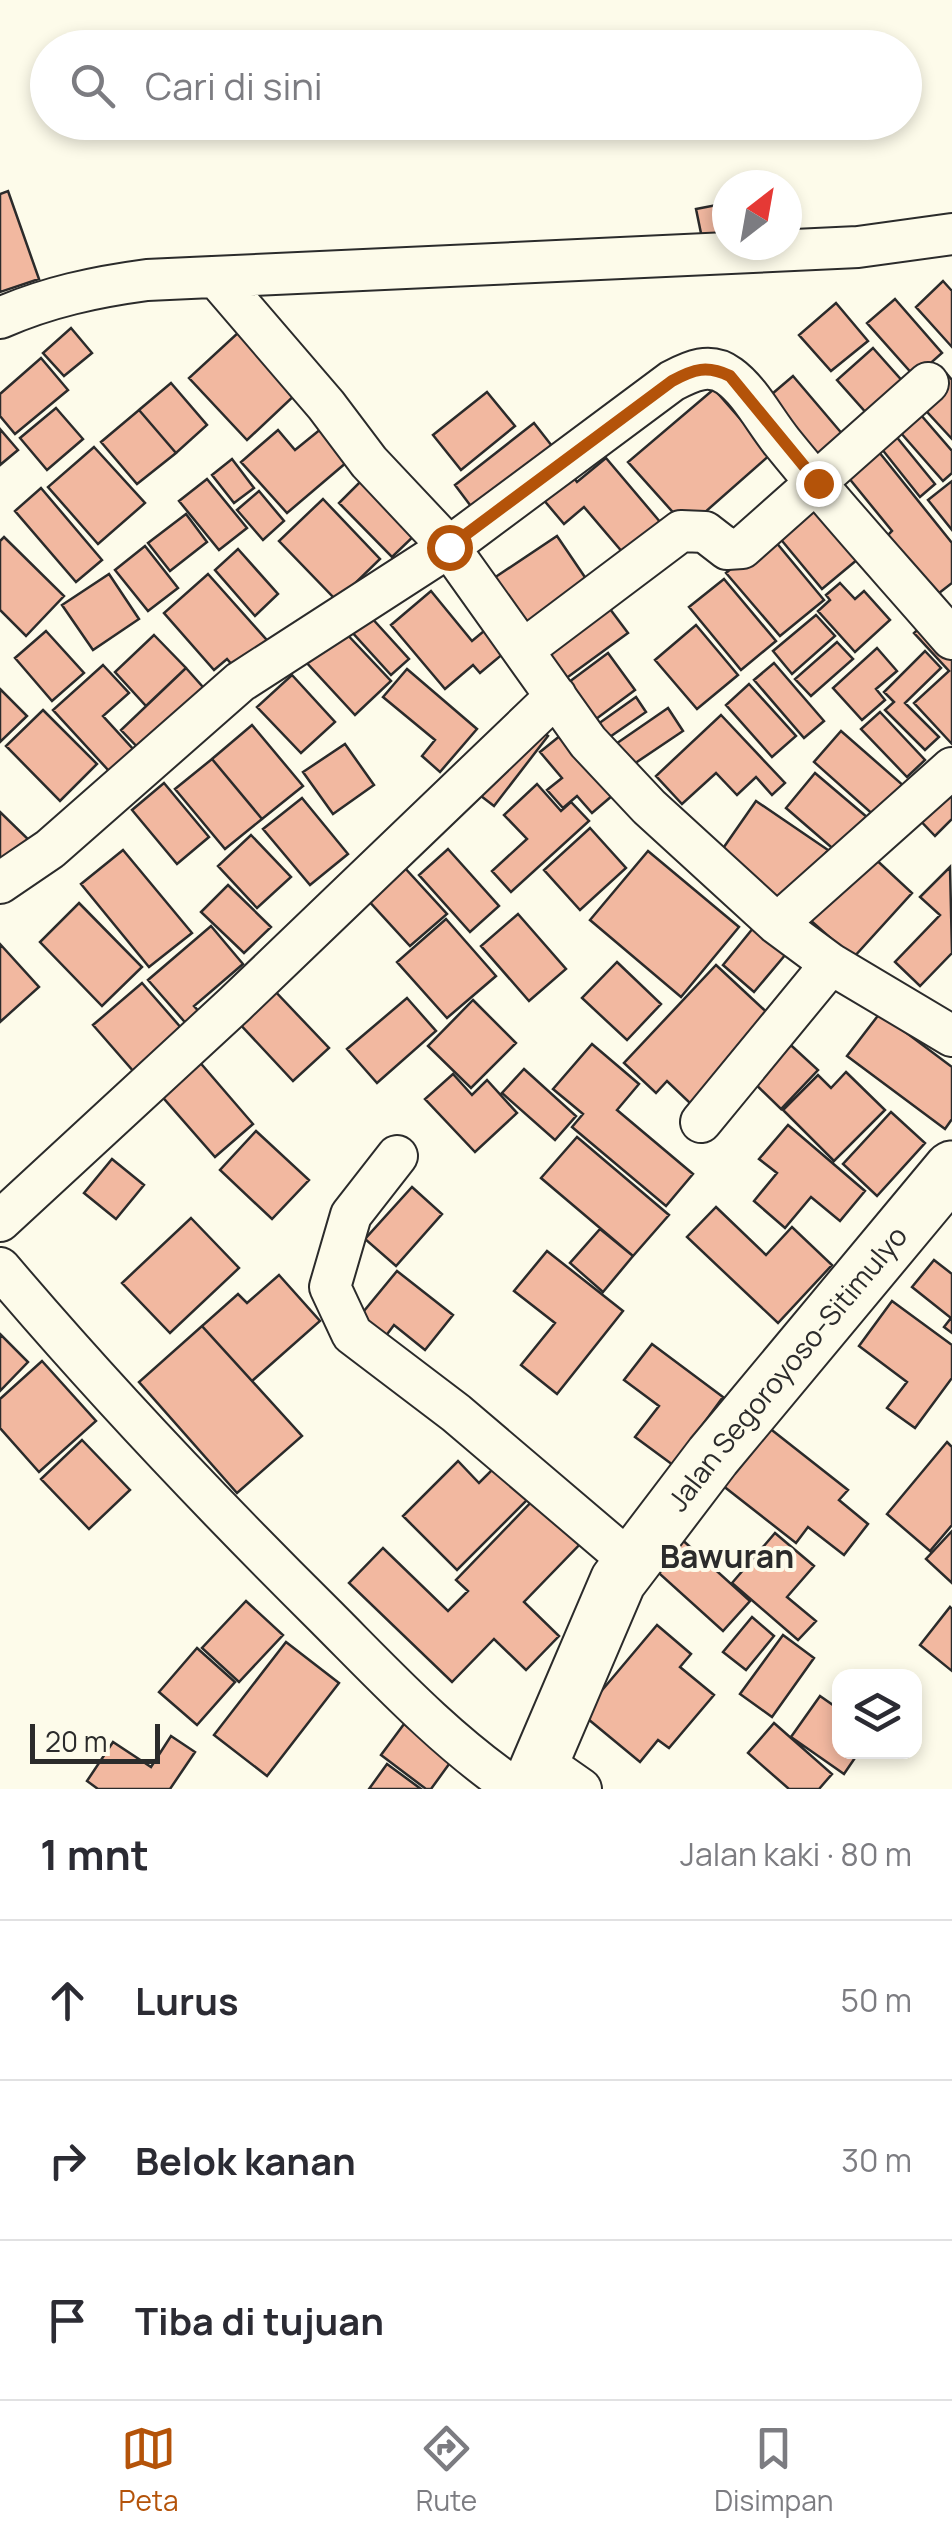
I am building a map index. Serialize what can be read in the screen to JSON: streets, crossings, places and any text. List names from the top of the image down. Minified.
{"streets":{"main road":["Jalan Segoroyoso-Sitimulyo"]},"districts":["Bawuran"],"scale_bar":"20 m","north":"top right","page":{"search":"Cari di sini","scale":"20 m","heading":["1 mnt","Jalan kaki · 80 m"],"list":[["Lurus","50 m"],["Belok kanan","30 m"],"Tiba di tujuan"],"nav":["Peta","Rute","Disimpan"]}}
